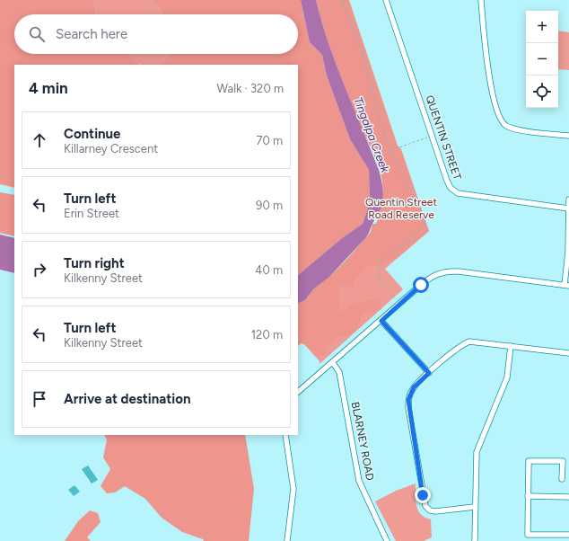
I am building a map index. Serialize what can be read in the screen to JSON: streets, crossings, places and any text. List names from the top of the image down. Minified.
{"streets":{"street":["QUENTIN STREET","BLARNEY ROAD"]},"water":["Tingalpa Creek"],"parks":["Quentin Street Road Reserve"],"page":{"map_buttons":["+","−"],"search":"Search here","heading":["4 min","Walk · 320 m"],"list":[["Continue","Killarney Crescent","70 m"],["Turn left","Erin Street","90 m"],["Turn right","Kilkenny Street","40 m"],["Turn left","Kilkenny Street","120 m"],"Arrive at destination"]}}
